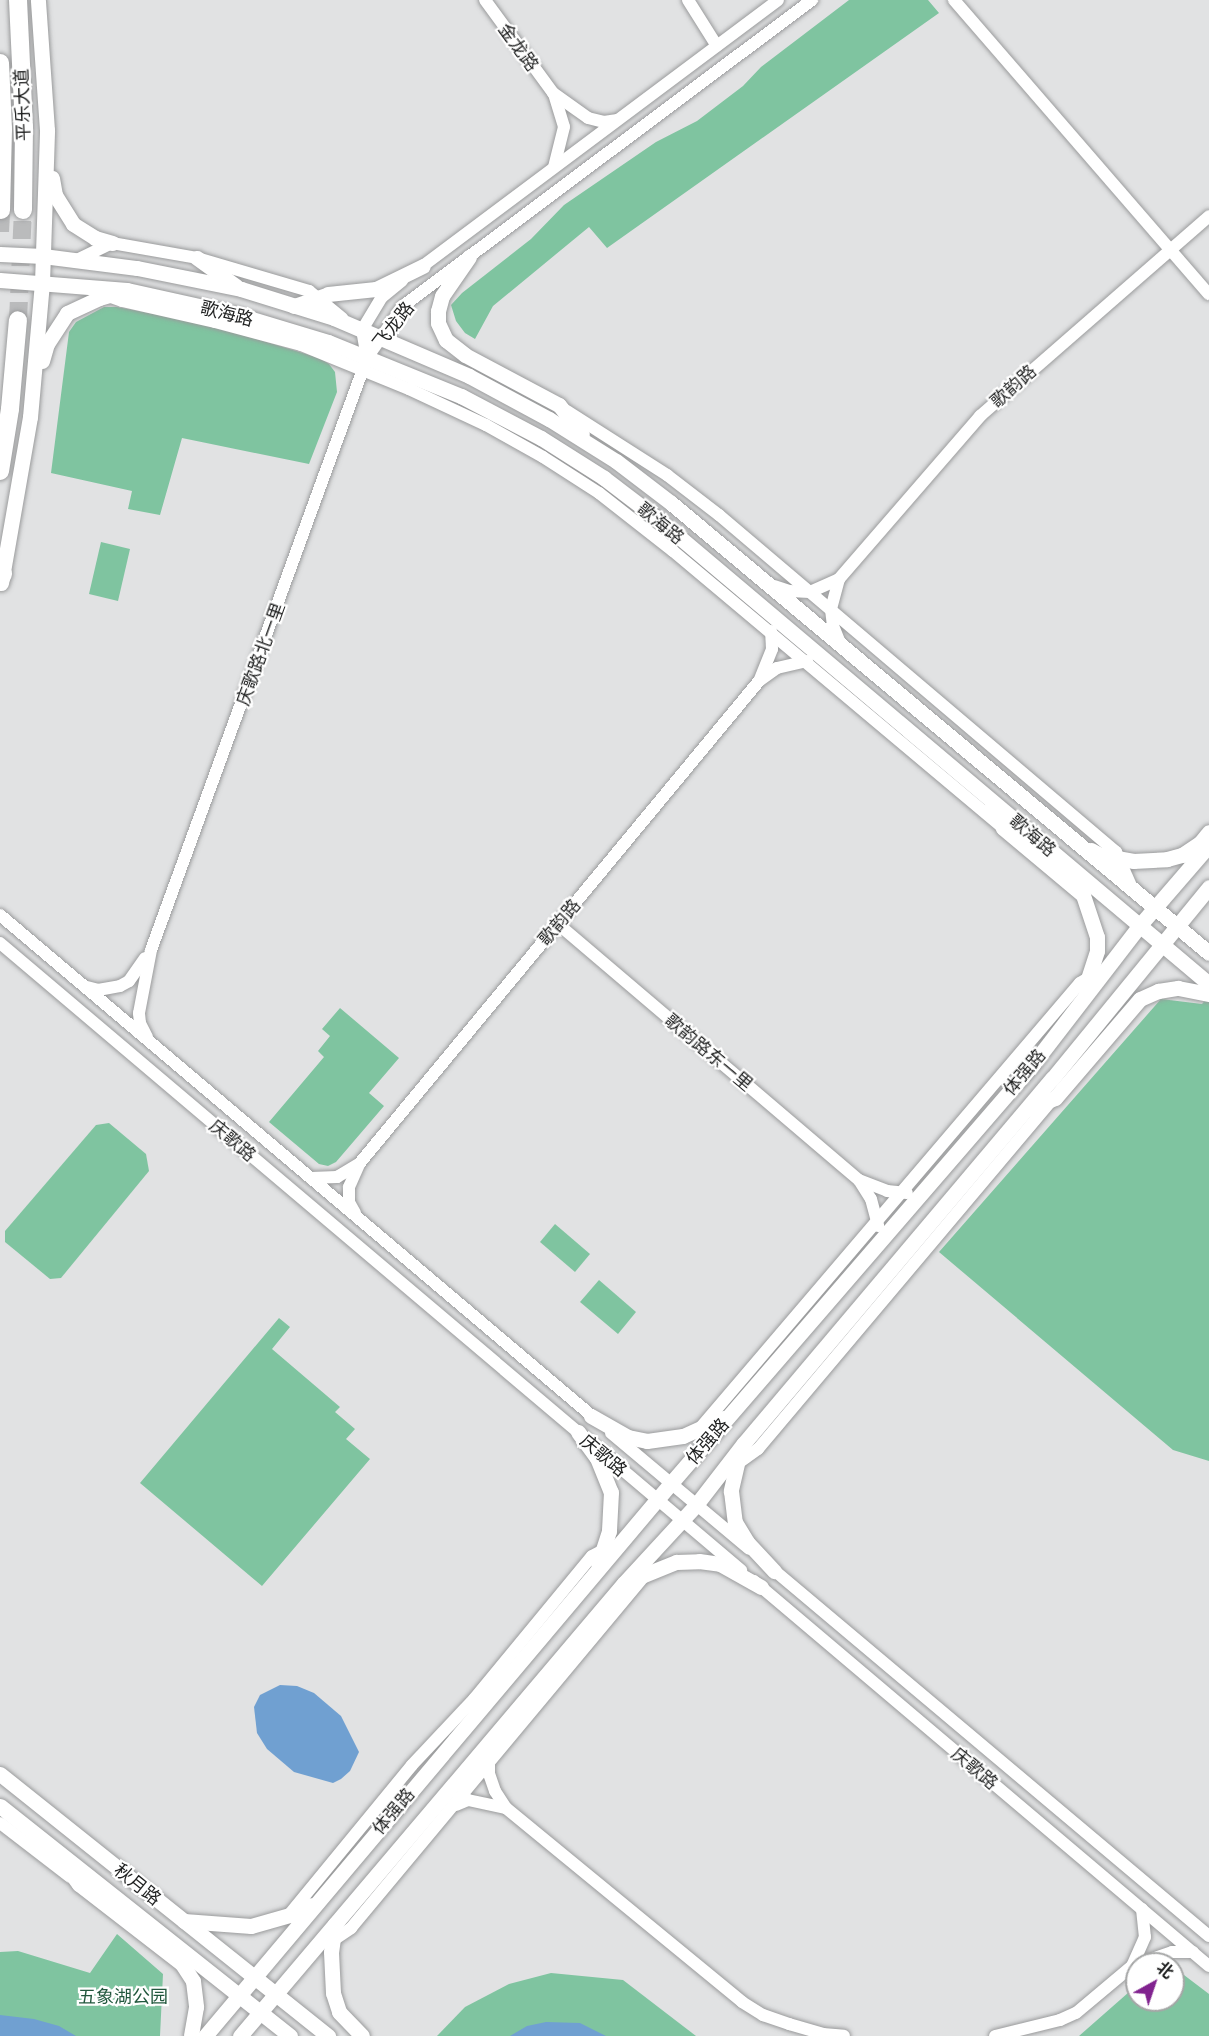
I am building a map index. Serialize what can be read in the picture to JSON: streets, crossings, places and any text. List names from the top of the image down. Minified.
{"streets":{"highway":["平乐大道"],"main road":["歌海路","体强路","秋月路"],"street":["金龙路","飞龙路","歌韵路","庆歌路北一里","歌韵路东一里","庆歌路"]},"crossings":[["金龙路","飞龙路"],["歌海路","飞龙路"],["歌海路","歌韵路"],["歌海路","庆歌路北一里"],["歌海路","体强路"],["飞龙路","庆歌路北一里"],["歌韵路","歌韵路东一里"],["歌韵路","庆歌路"],["庆歌路北一里","庆歌路"],["歌韵路东一里","体强路"],["体强路","庆歌路"],["体强路","秋月路"]],"parks":["五象湖公园"],"north":"top right"}
